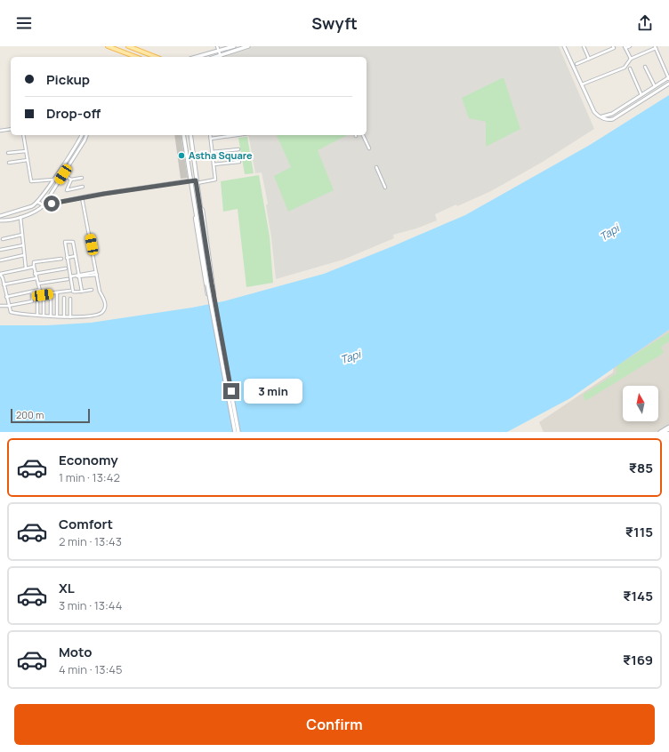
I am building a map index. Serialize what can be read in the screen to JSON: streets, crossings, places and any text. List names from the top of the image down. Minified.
{"water":["Tapi"],"places":["Astha Square"],"scale_bar":"200 m","north":"top","page":{"header":"Swyft","banner":["Pickup","Drop-off"],"bubble":"3 min","scale":"200 m","list":[{"name":"Economy","note":"1 min · 13:42","value":"₹85"},{"name":"Comfort","note":"2 min · 13:43","value":"₹115"},{"name":"XL","note":"3 min · 13:44","value":"₹145"},{"name":"Moto","note":"4 min · 13:45","value":"₹169"}],"buttons":"Confirm"}}
